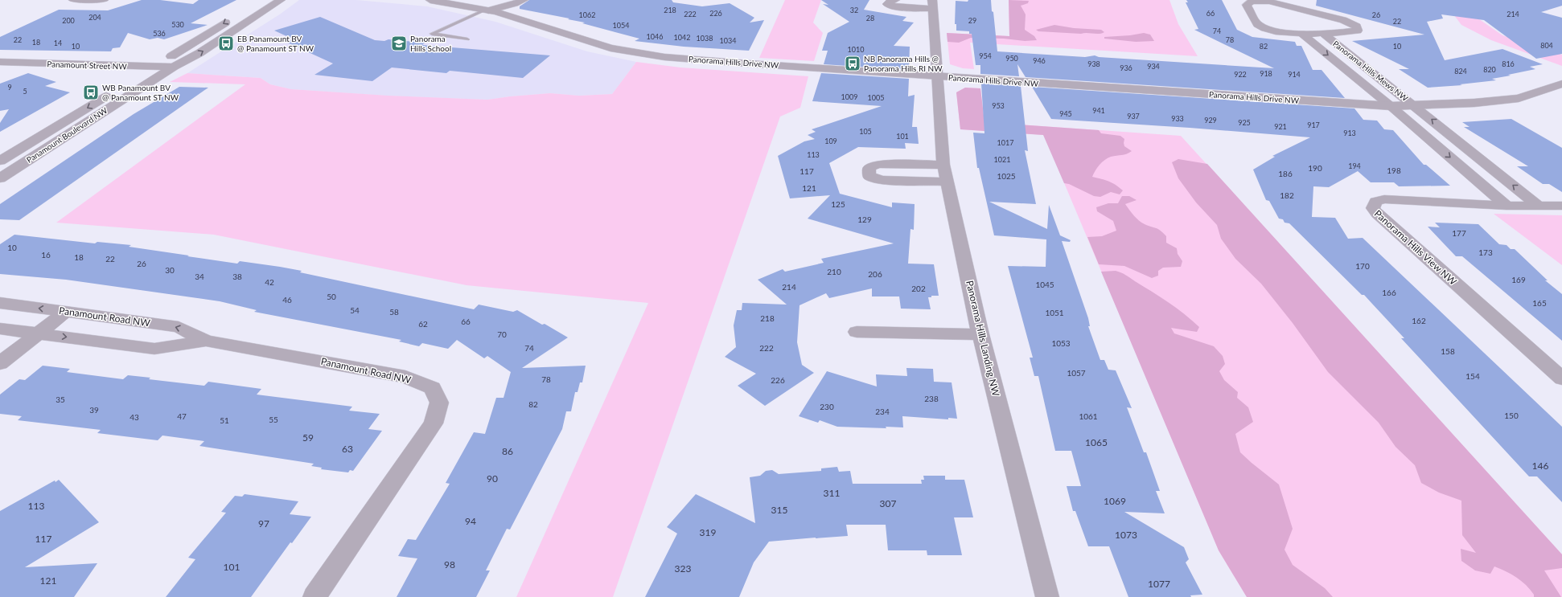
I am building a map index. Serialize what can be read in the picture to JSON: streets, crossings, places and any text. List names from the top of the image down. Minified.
{"streets":{"street":["Panorama Hills Drive NW","Panamount Street NW","Panorama Hills Mews NW","Panamount Boulevard NW","Panorama Hills View NW","Panamount Road NW","Panorama Hills Landing NW"]},"crossings":[["Panorama Hills Drive NW","Panorama Hills Mews NW"],["Panorama Hills Drive NW","Panorama Hills Landing NW"],["Panamount Street NW","Panamount Boulevard NW"]],"places":{"bus stop":["EB Panamount BV @ Panamount ST NW","NB Panorama Hills @ Panorama Hills RI NW","WB Panamount BV @ Panamount ST NW"],"school or university":["Panorama Hills School"]},"house_numbers":["218","32","226","66","222","214","1062","26","204","28","200","29","22","530","1054","74","536","1046","1042","1038","22","78","1034","18","14","804","10","82","10","1010","954","950","946","938","816","934","936","820","824","918","922","914","9","5","1009","1005","953","941","945","937","933","929","925","917","921","105","913","101","109","1017","113","1021","194","190","198","117","186","1025","121","182","125","129","177","10","173","16","18","22","26","170","30","210","206","34","38","169","42","1045","214","202","166","50","46","165","54","58","1051","218","162","66","62","70","1053","74","222","158","1057","154","78","226","238","35","82","230","39","234","150","47","1061","43","55","51","59","1065","63","86","146","90","311","1069","307","113","315","94","97","319","1073","117","98","101","323","121","1077"]}
